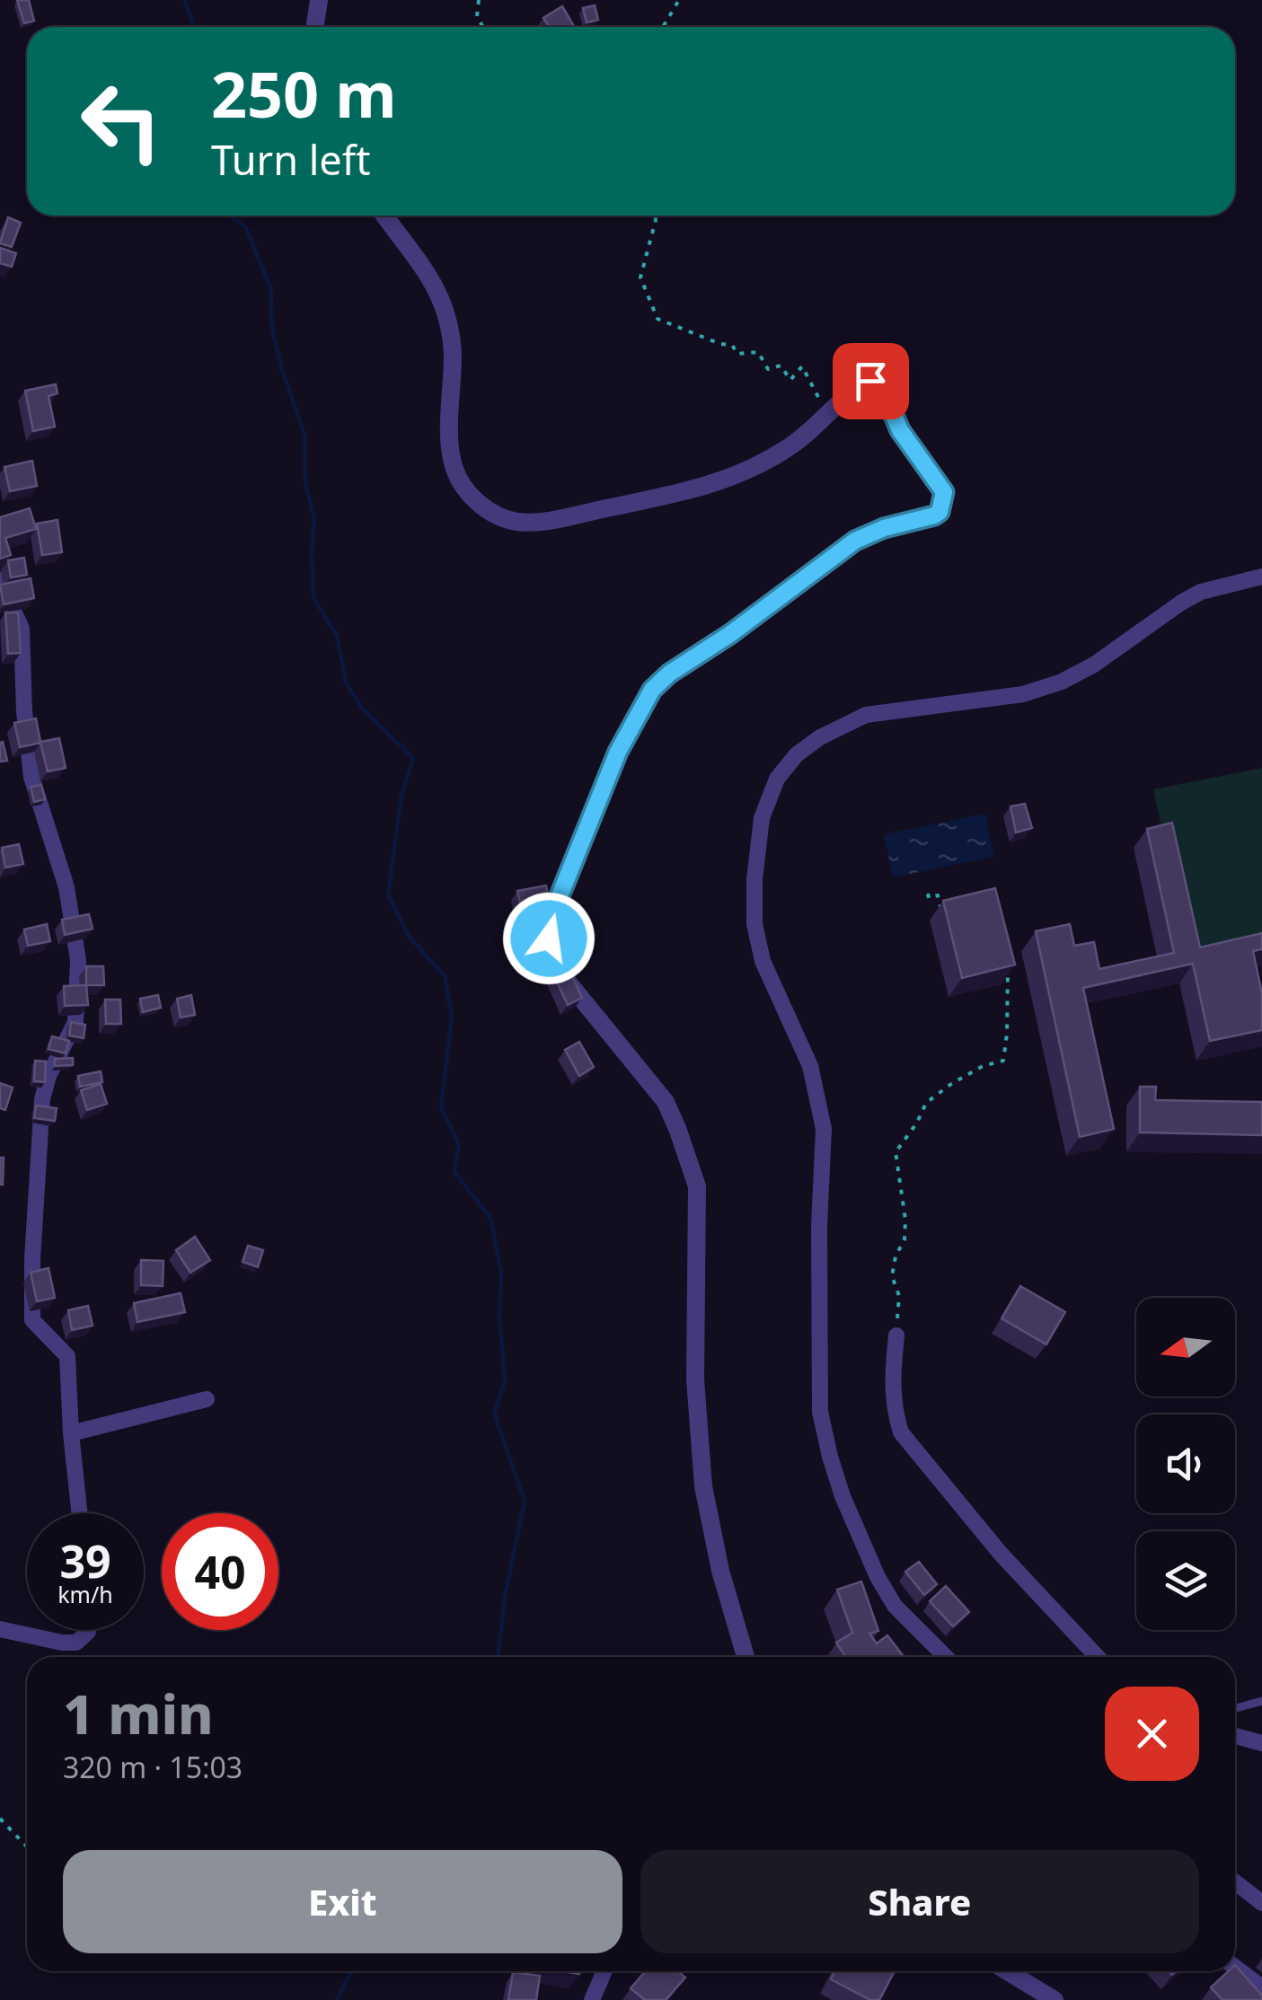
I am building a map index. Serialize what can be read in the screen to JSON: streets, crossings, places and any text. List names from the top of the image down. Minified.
{"north":"left","page":{"turn":["250 m","Turn left"],"speed":"39 km/h","limit":"40","heading":["1 min","320 m · 15:03"],"buttons":["Exit","Share"]}}
